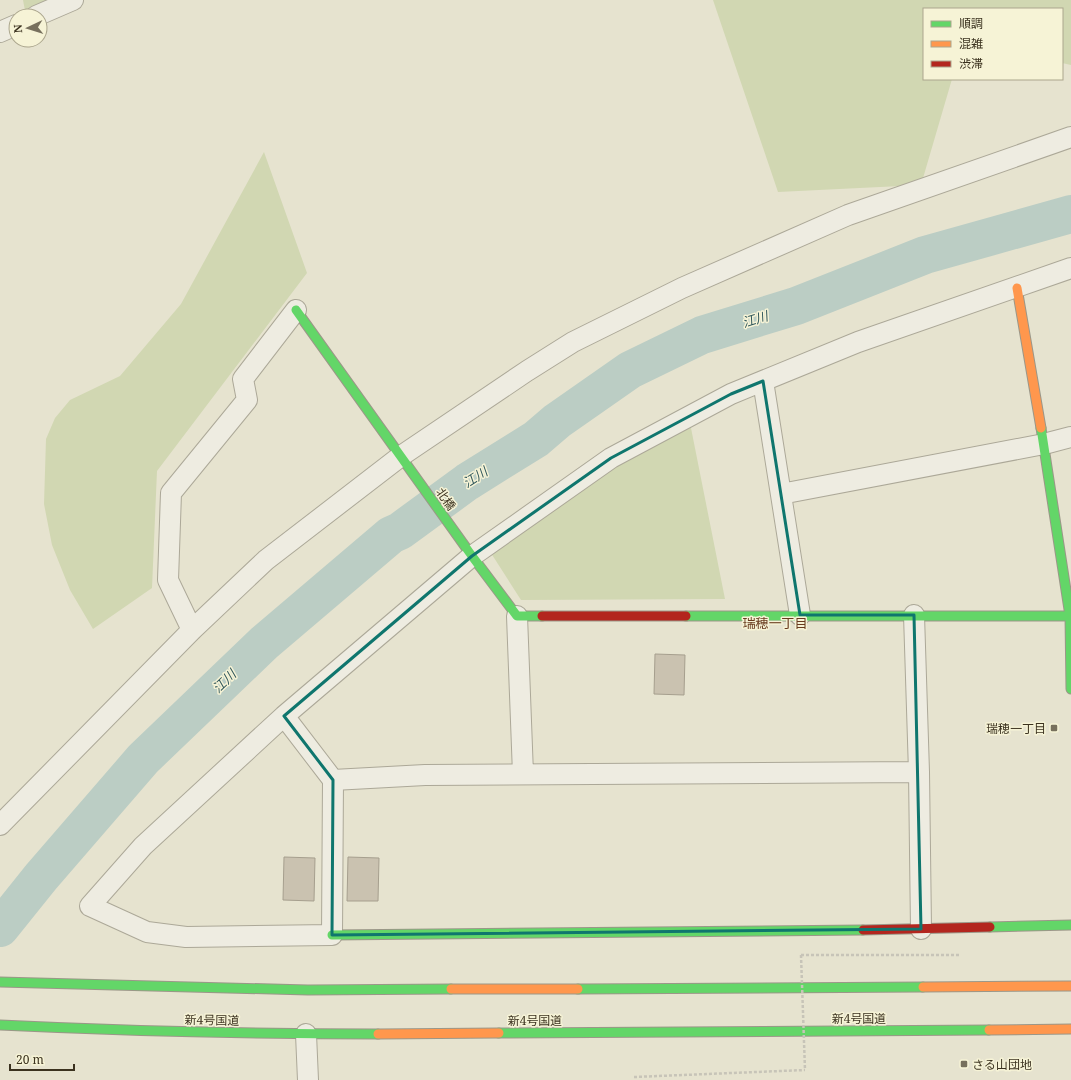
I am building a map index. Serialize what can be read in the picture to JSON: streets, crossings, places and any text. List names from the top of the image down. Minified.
{"streets":{"main road":["北橋","新4号国道"]},"districts":["瑞穂一丁目"],"water":["江川"],"places":{"transit":["瑞穂一丁目","さる山団地"]},"legend":["順調","混雑","渋滞"],"scale_bar":"20 m","north":"left"}
